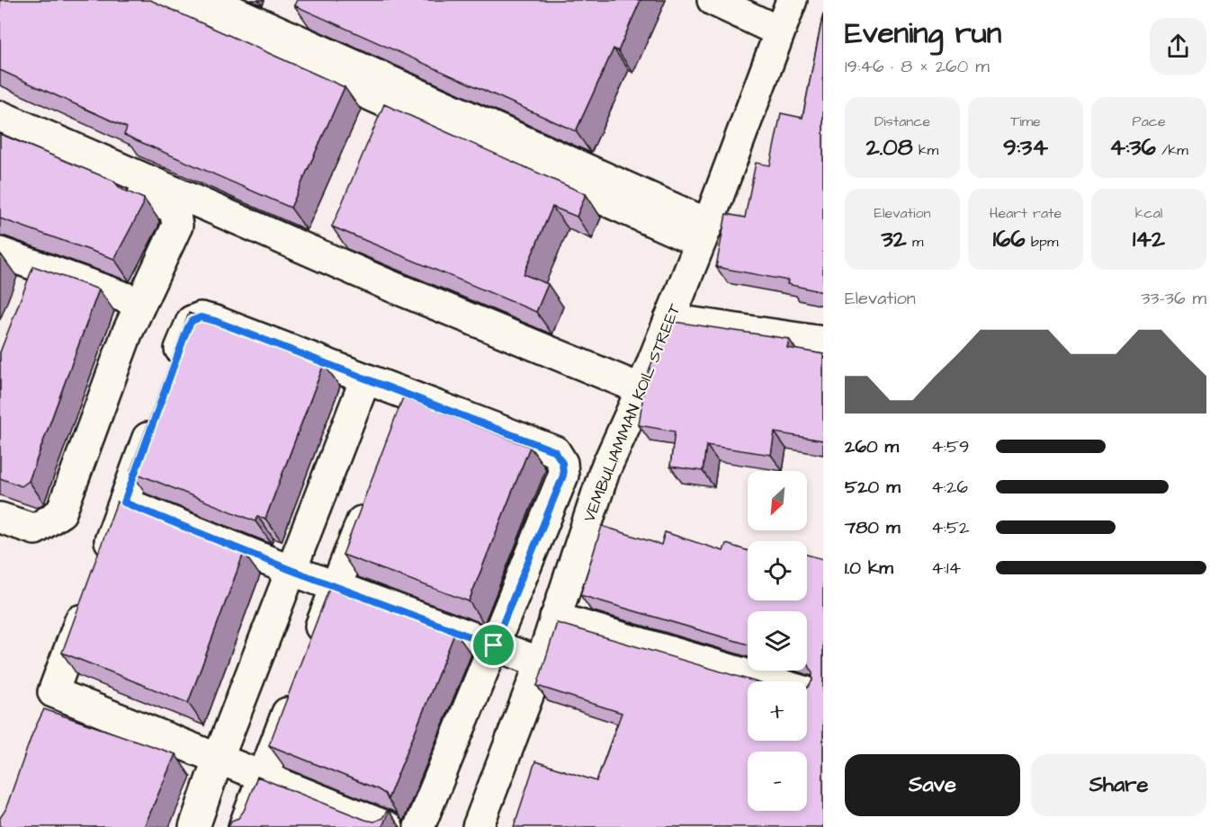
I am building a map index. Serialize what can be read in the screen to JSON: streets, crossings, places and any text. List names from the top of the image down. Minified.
{"streets":{"street":["VEMBULIAMMAN KOIL STREET"]},"north":"bottom left","page":{"heading":["Evening run","19:46 · 8 × 260 m"],"stats":[["Distance","2.08 km"],["Time","9:34"],["Pace","4:36 /km"],["Elevation","32 m"],["Heart rate","166 bpm"],["kcal","142"]],"chart":["Elevation","33–36 m"],"list":[{"name":"260 m","note":"4:59"},{"name":"520 m","note":"4:26"},{"name":"780 m","note":"4:52"},{"name":"1.0 km","note":"4:14"}],"map_buttons":["+","−"],"buttons":["Save","Share"]}}
